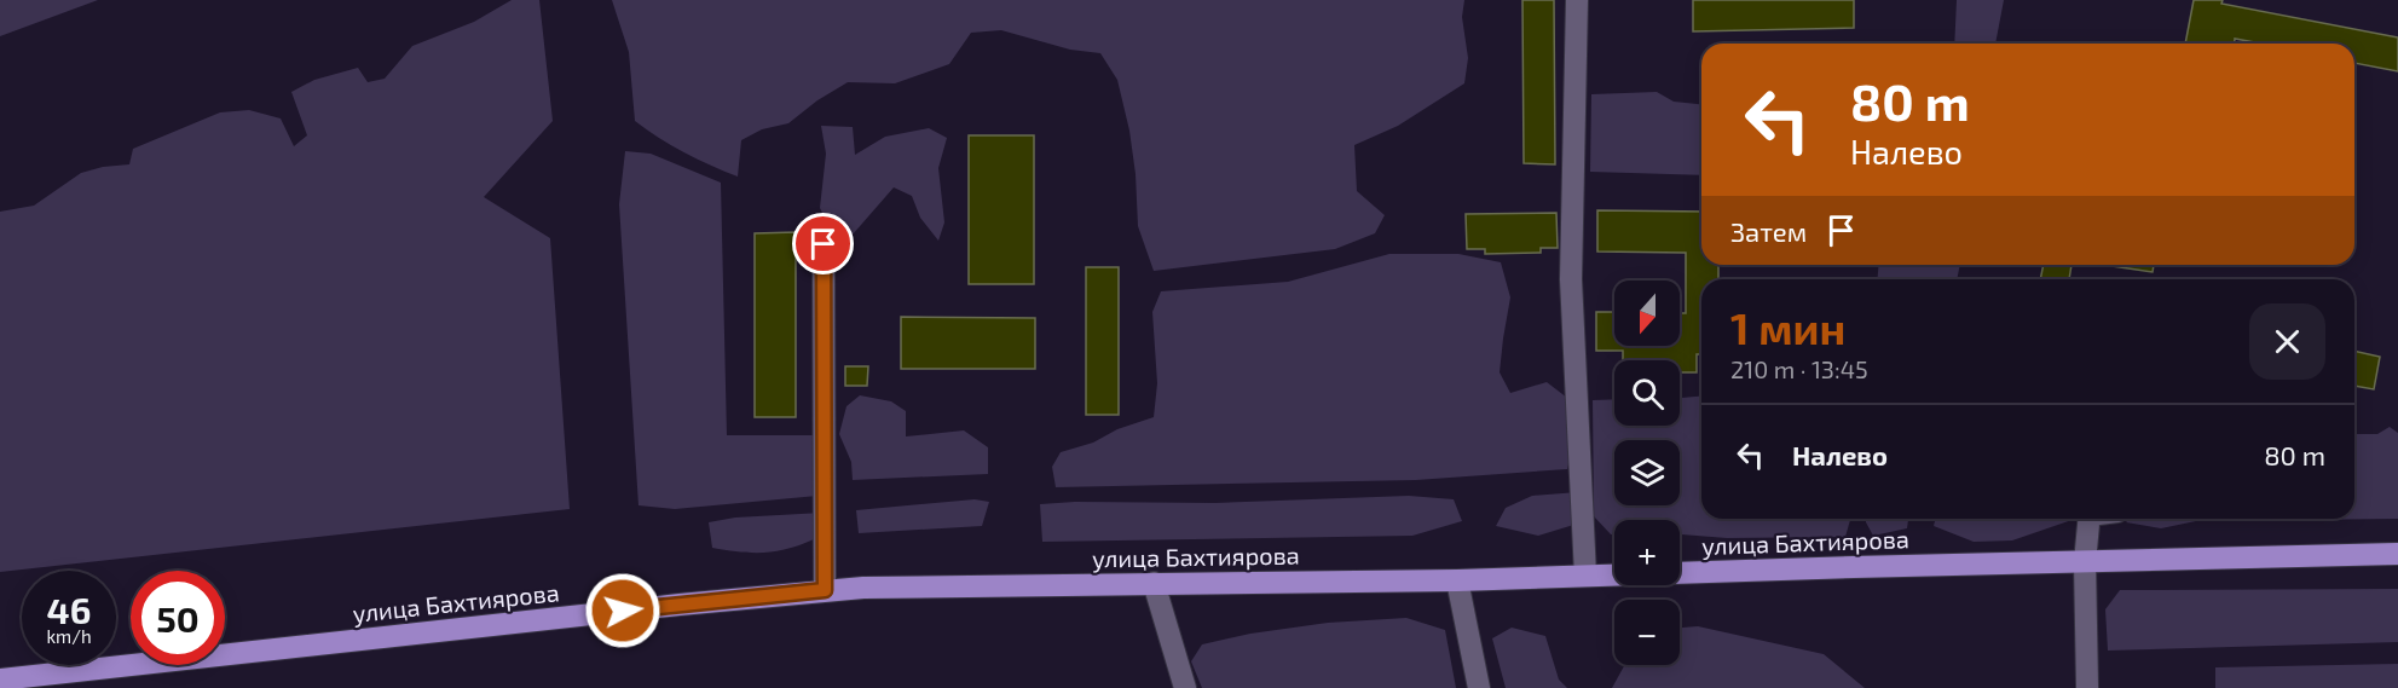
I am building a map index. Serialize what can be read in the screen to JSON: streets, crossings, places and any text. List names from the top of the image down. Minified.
{"streets":{"main road":["улица Бахтиярова"]},"north":"bottom","page":{"turn":["80 m","Налево"],"then":"Затем","heading":["1 мин","210 m · 13:45"],"map_buttons":["+","−"],"list":[{"name":"Налево","value":"80 m"}],"speed":"46 km/h","limit":"50"}}
